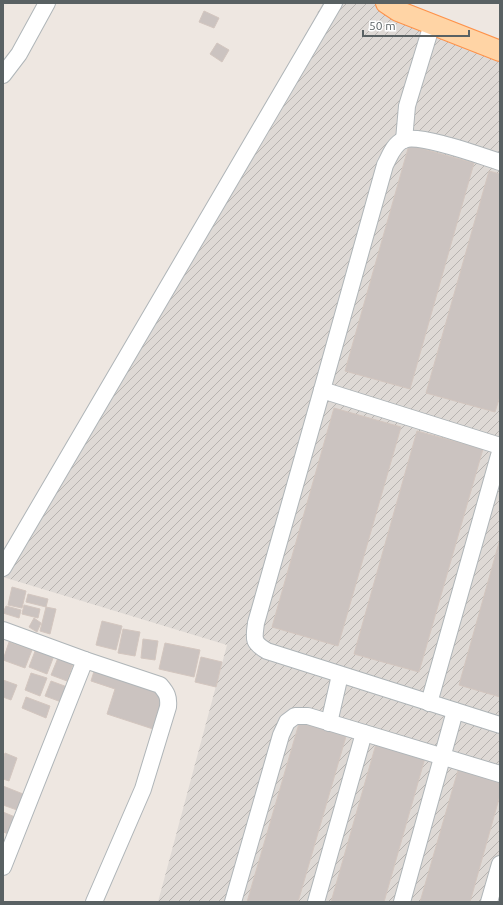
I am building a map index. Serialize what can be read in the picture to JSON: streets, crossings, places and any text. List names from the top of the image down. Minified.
{"scale_bar":"50 m"}
